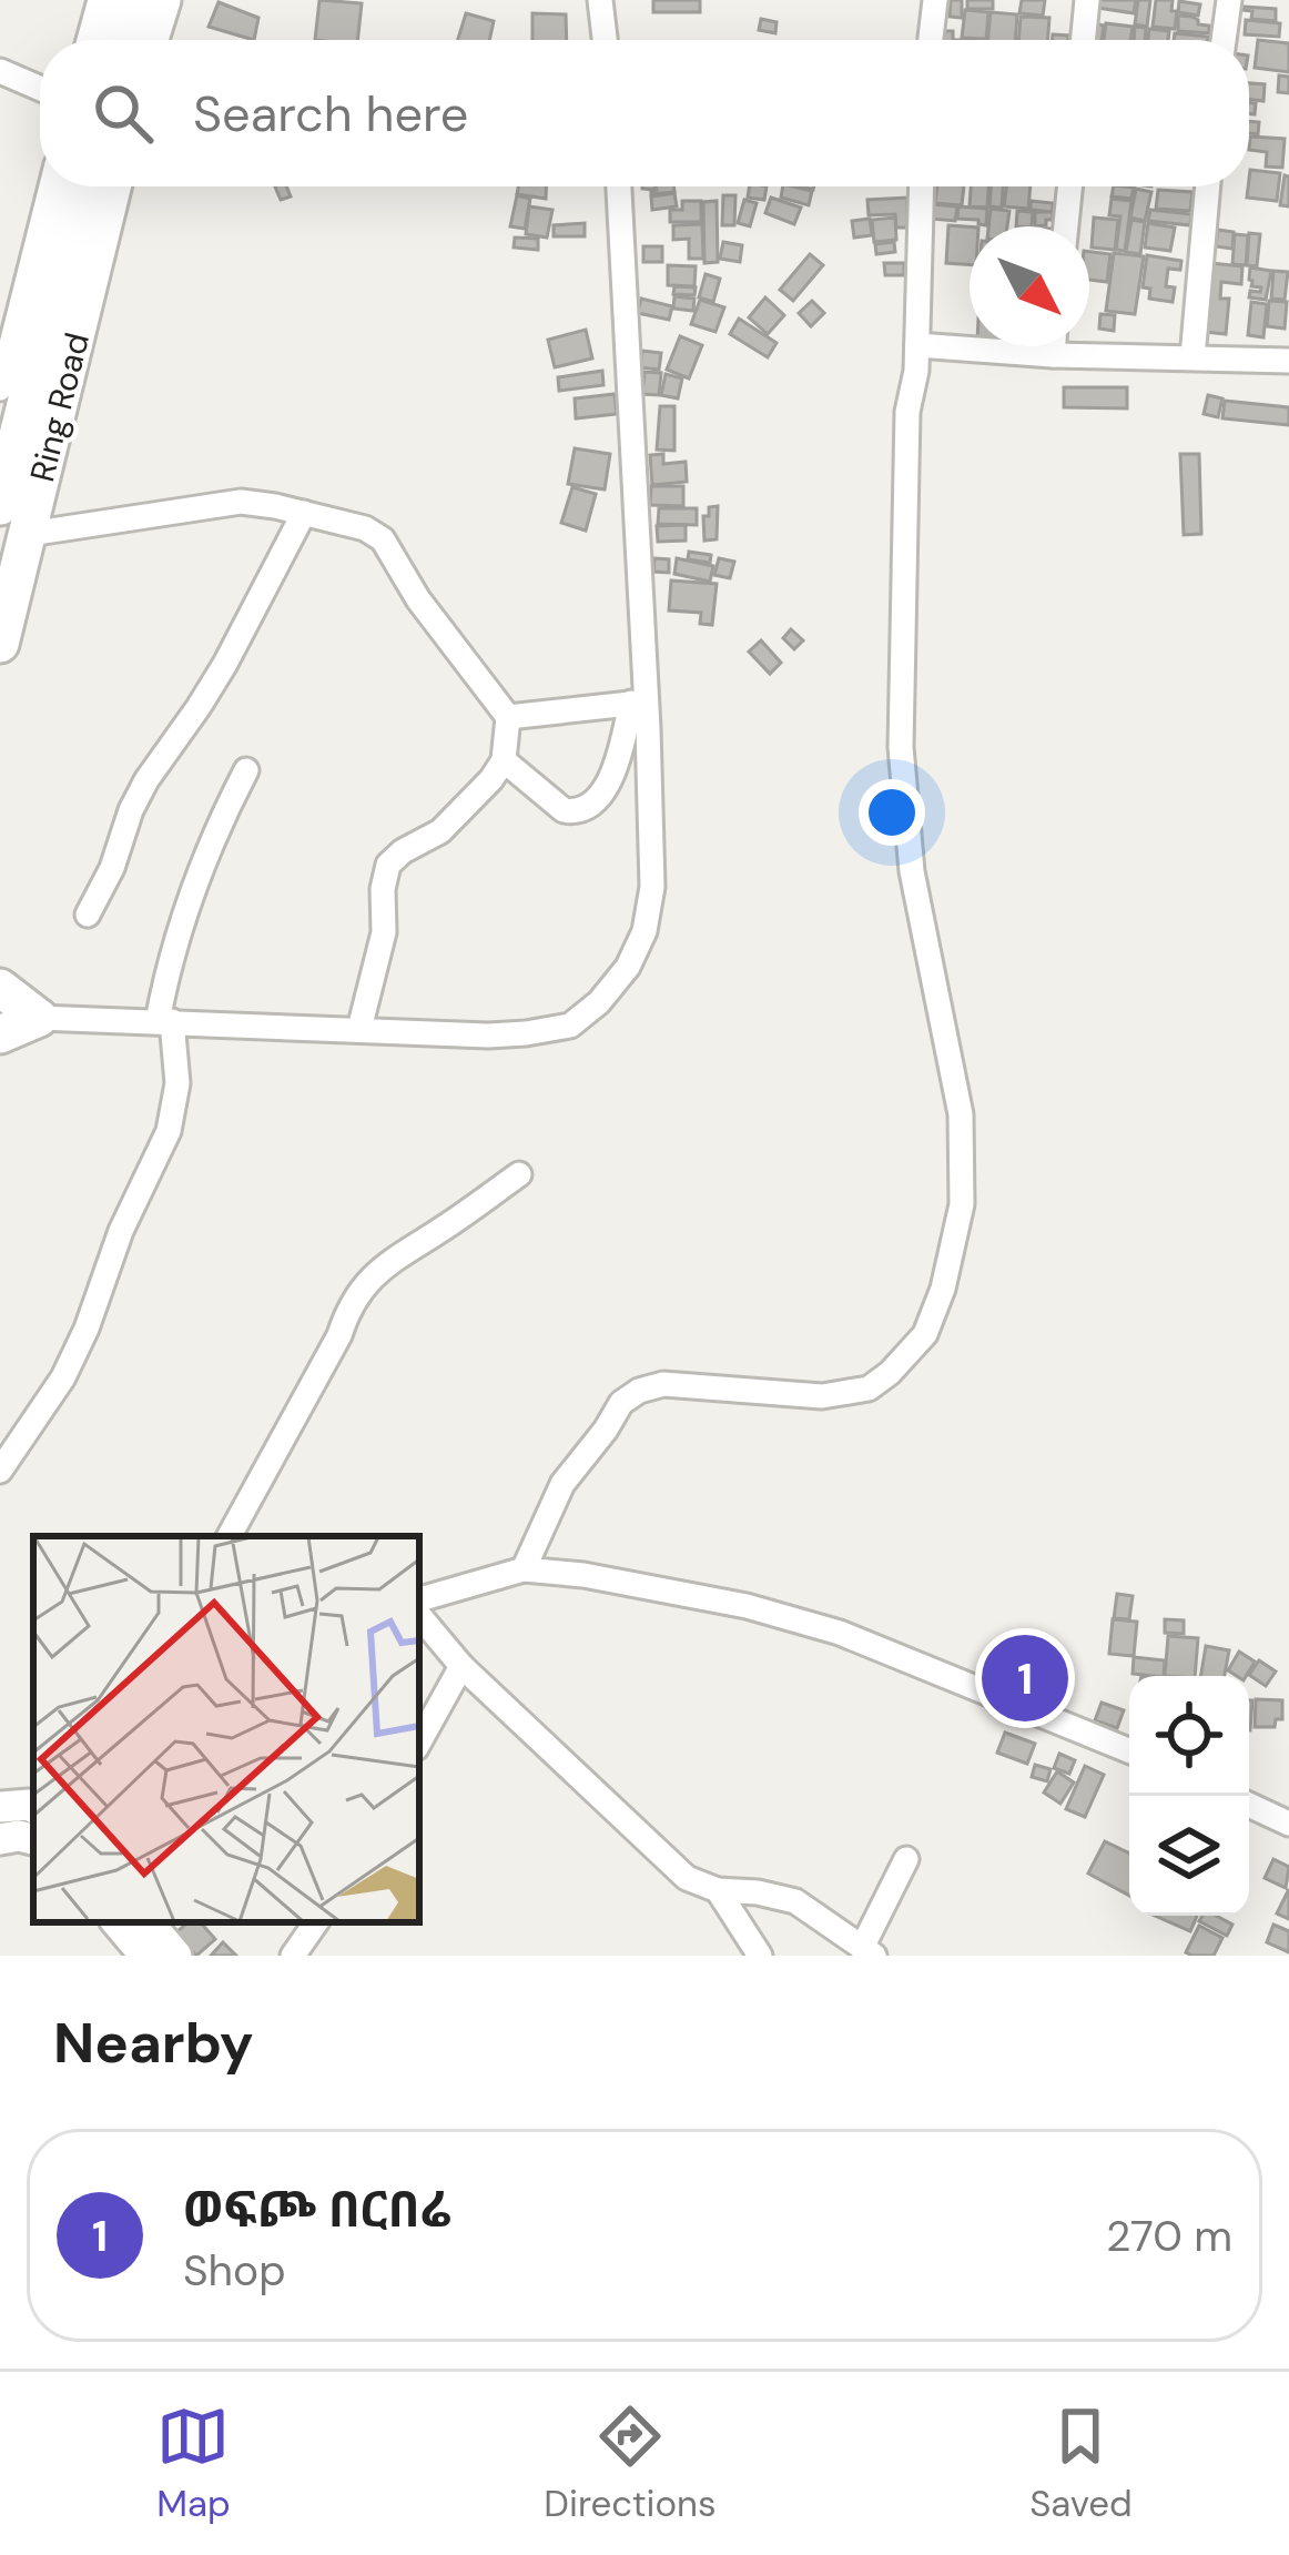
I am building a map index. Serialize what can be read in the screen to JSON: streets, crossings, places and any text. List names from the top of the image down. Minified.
{"streets":{"highway":["Ring Road"]},"north":"bottom right","page":{"search":"Search here","pins":"1","heading":"Nearby","list":[{"mark":"1","name":"ወፍጮ በርበሬ","note":"Shop","value":"270 m"}],"nav":["Map","Directions","Saved"]}}
